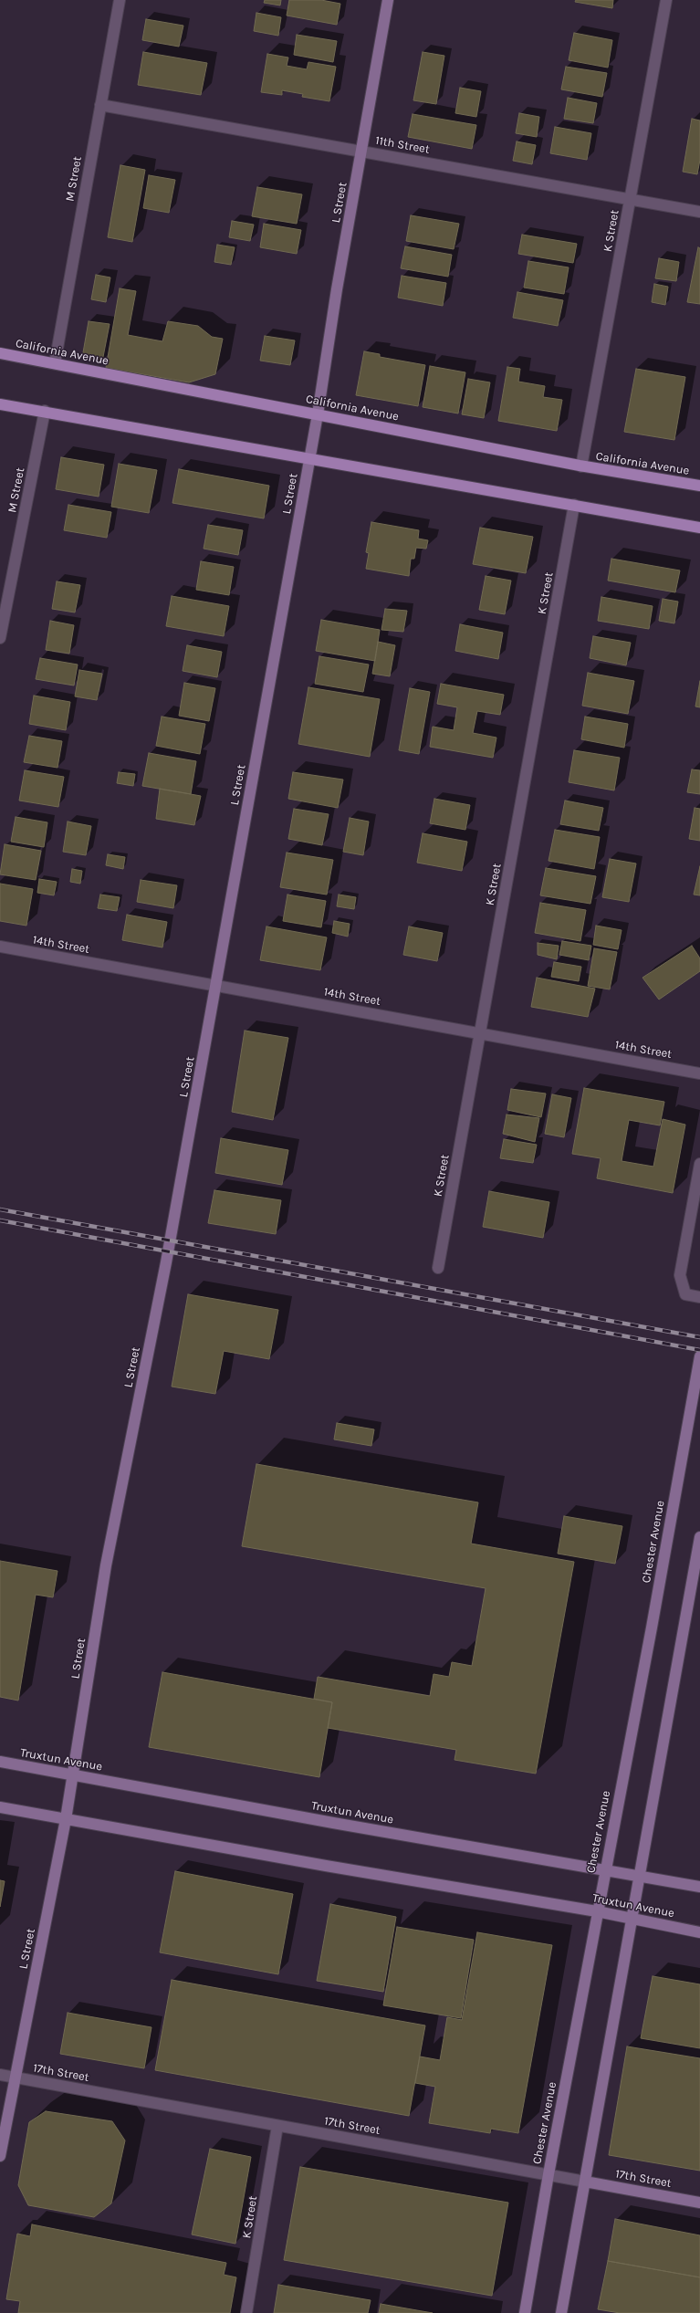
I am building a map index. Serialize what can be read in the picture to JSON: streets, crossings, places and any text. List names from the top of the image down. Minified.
{"streets":{"main road":["L Street","California Avenue","Chester Avenue","Truxtun Avenue","17th Street"],"street":["11th Street","M Street","K Street","14th Street"]},"crossings":[["11th Street","M Street"],["11th Street","L Street"],["11th Street","K Street"],["M Street","California Avenue"],["L Street","California Avenue"],["L Street","14th Street"],["L Street","Truxtun Avenue"],["L Street","17th Street"],["K Street","California Avenue"],["K Street","14th Street"],["K Street","17th Street"],["Chester Avenue","Truxtun Avenue"],["Chester Avenue","17th Street"]]}
